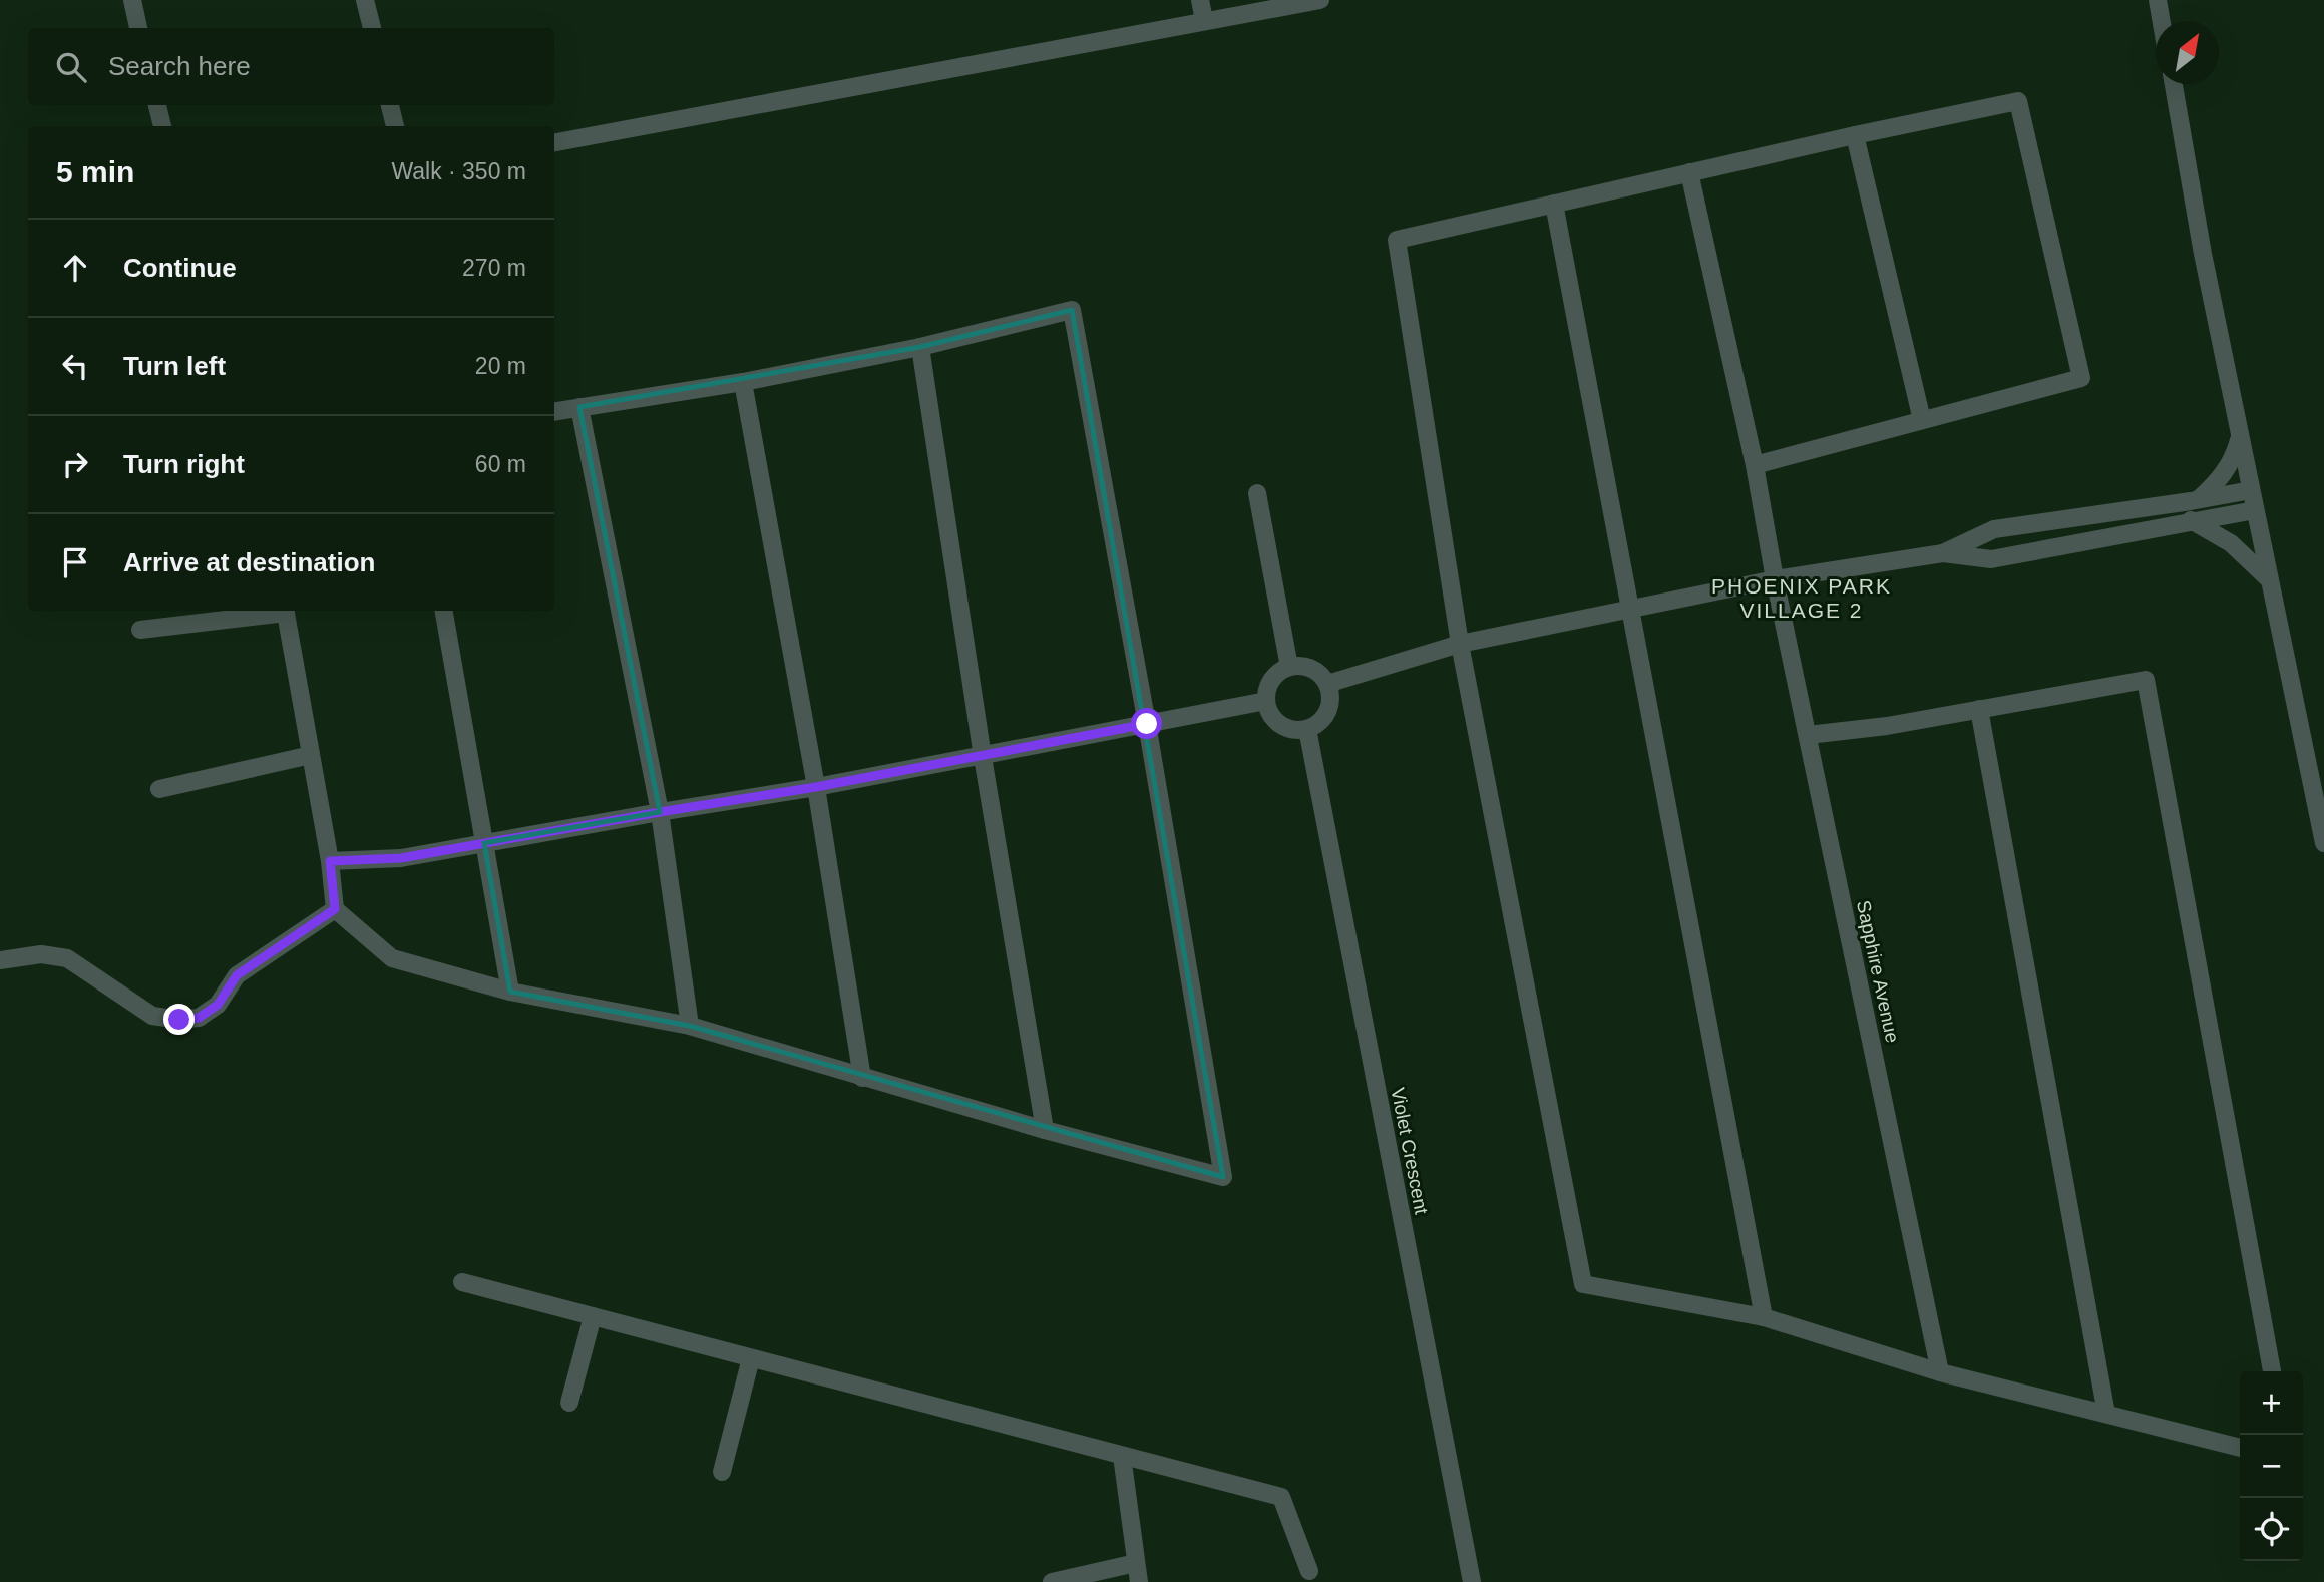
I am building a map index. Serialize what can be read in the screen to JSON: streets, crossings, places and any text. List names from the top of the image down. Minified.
{"streets":{"street":["Sapphire Avenue","Violet Crescent"]},"districts":["PHOENIX PARK VILLAGE 2"],"north":"top right","page":{"search":"Search here","heading":["5 min","Walk · 350 m"],"list":[["Continue","270 m"],["Turn left","20 m"],["Turn right","60 m"],"Arrive at destination"],"map_buttons":["+","−"]}}
